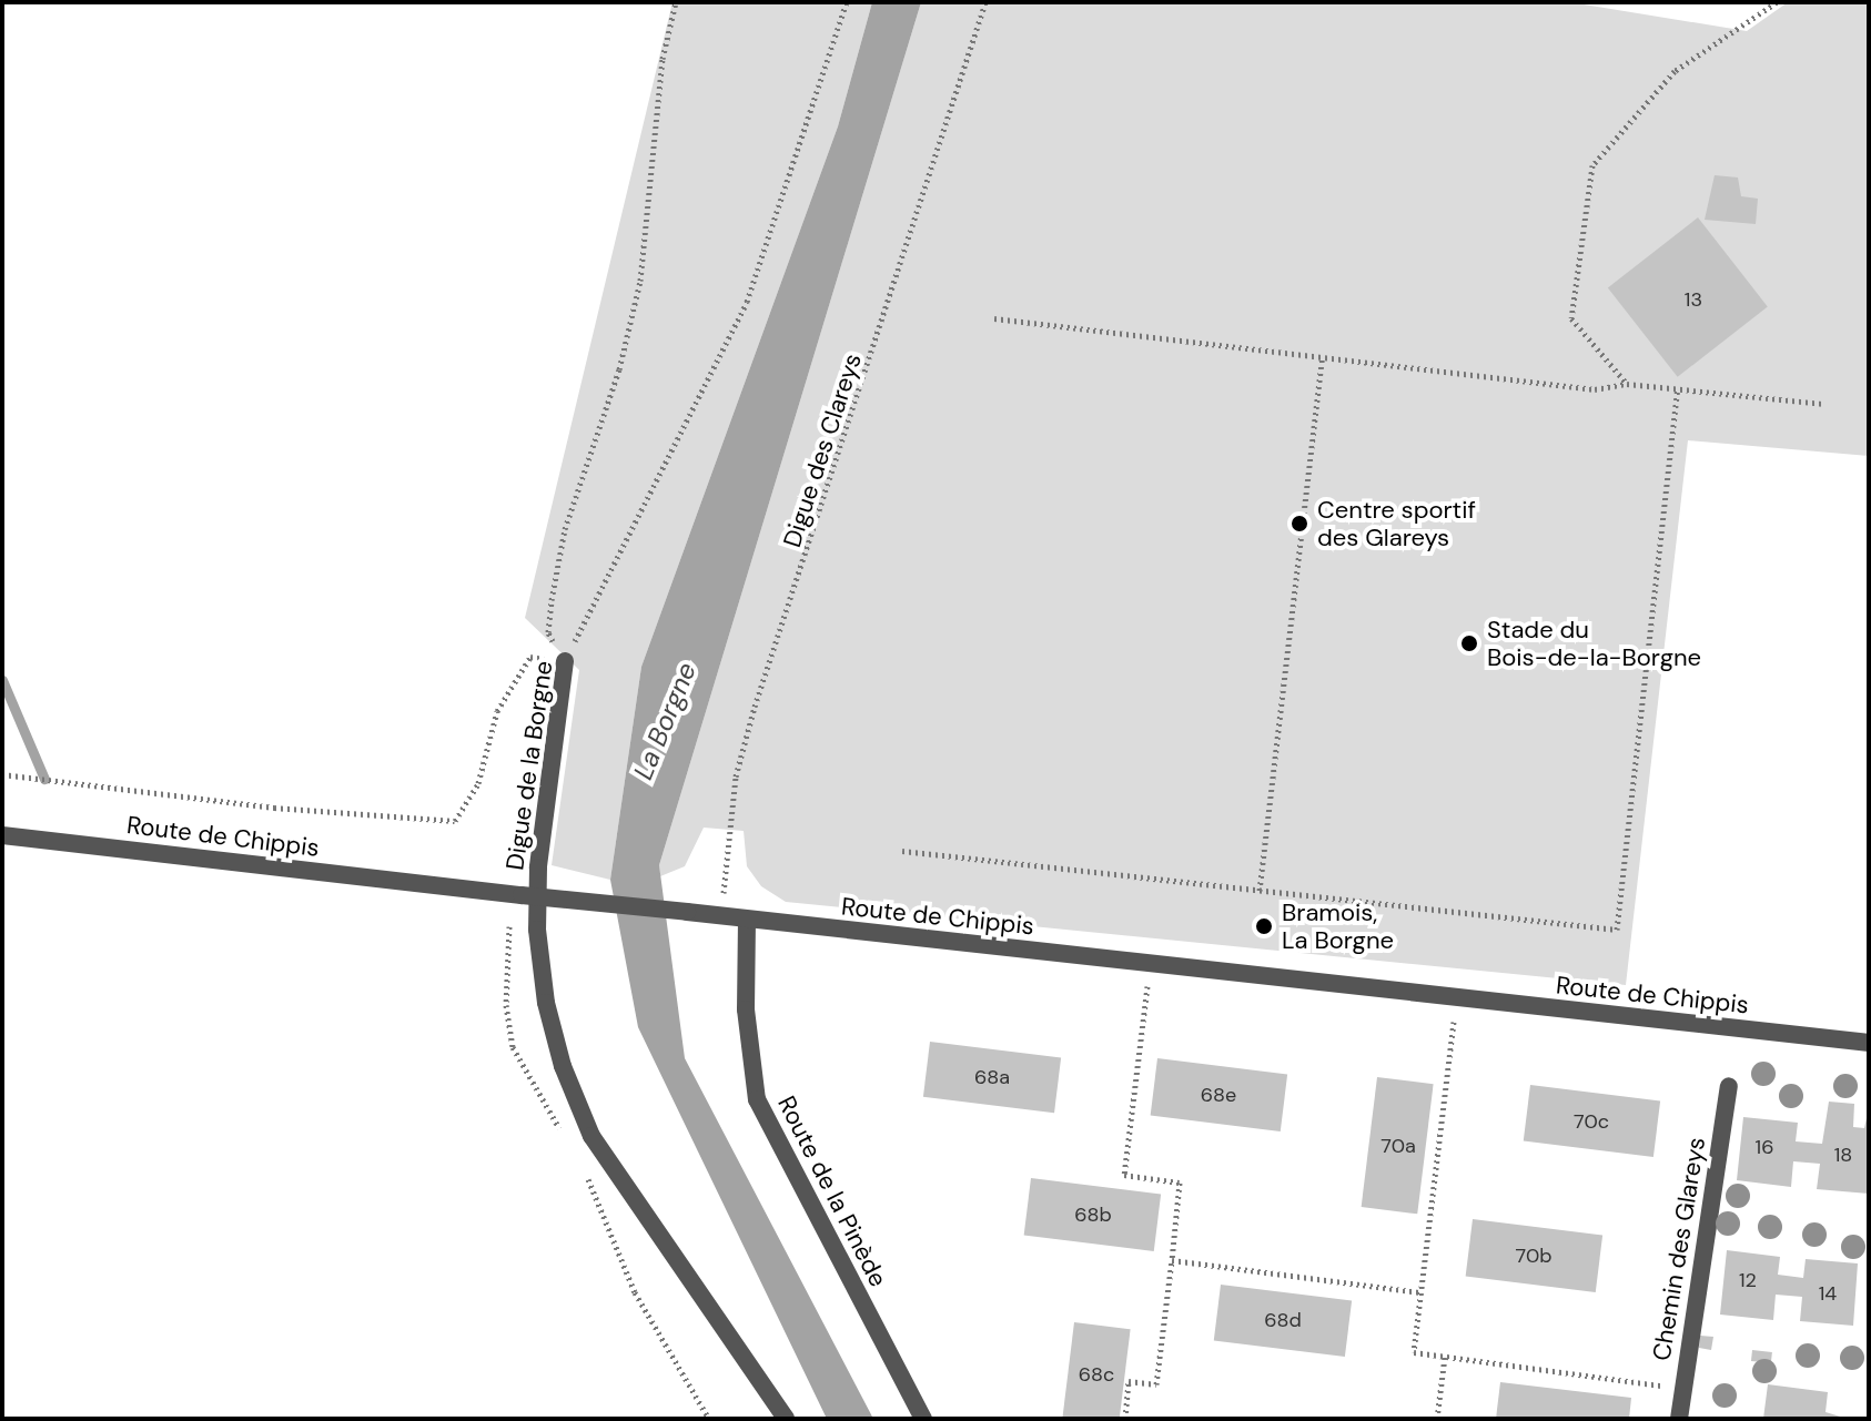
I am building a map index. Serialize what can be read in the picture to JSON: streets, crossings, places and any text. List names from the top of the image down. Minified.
{"streets":{"street":["Digue de la Borgne","Route de Chippis","Route de la Pinède","Chemin des Glareys"],"path":["Digue des Clareys"]},"crossings":[["Digue des Clareys","Route de Chippis"],["Route de Chippis","Route de la Pinède"]],"water":["La Borgne"],"places":["Centre sportif des Glareys","Stade du Bois-de-la-Borgne","Bramois, La Borgne"],"house_numbers":["13","68a","68e","70c","70a","16","18","68b","70b","12","14","68d","68c"]}
